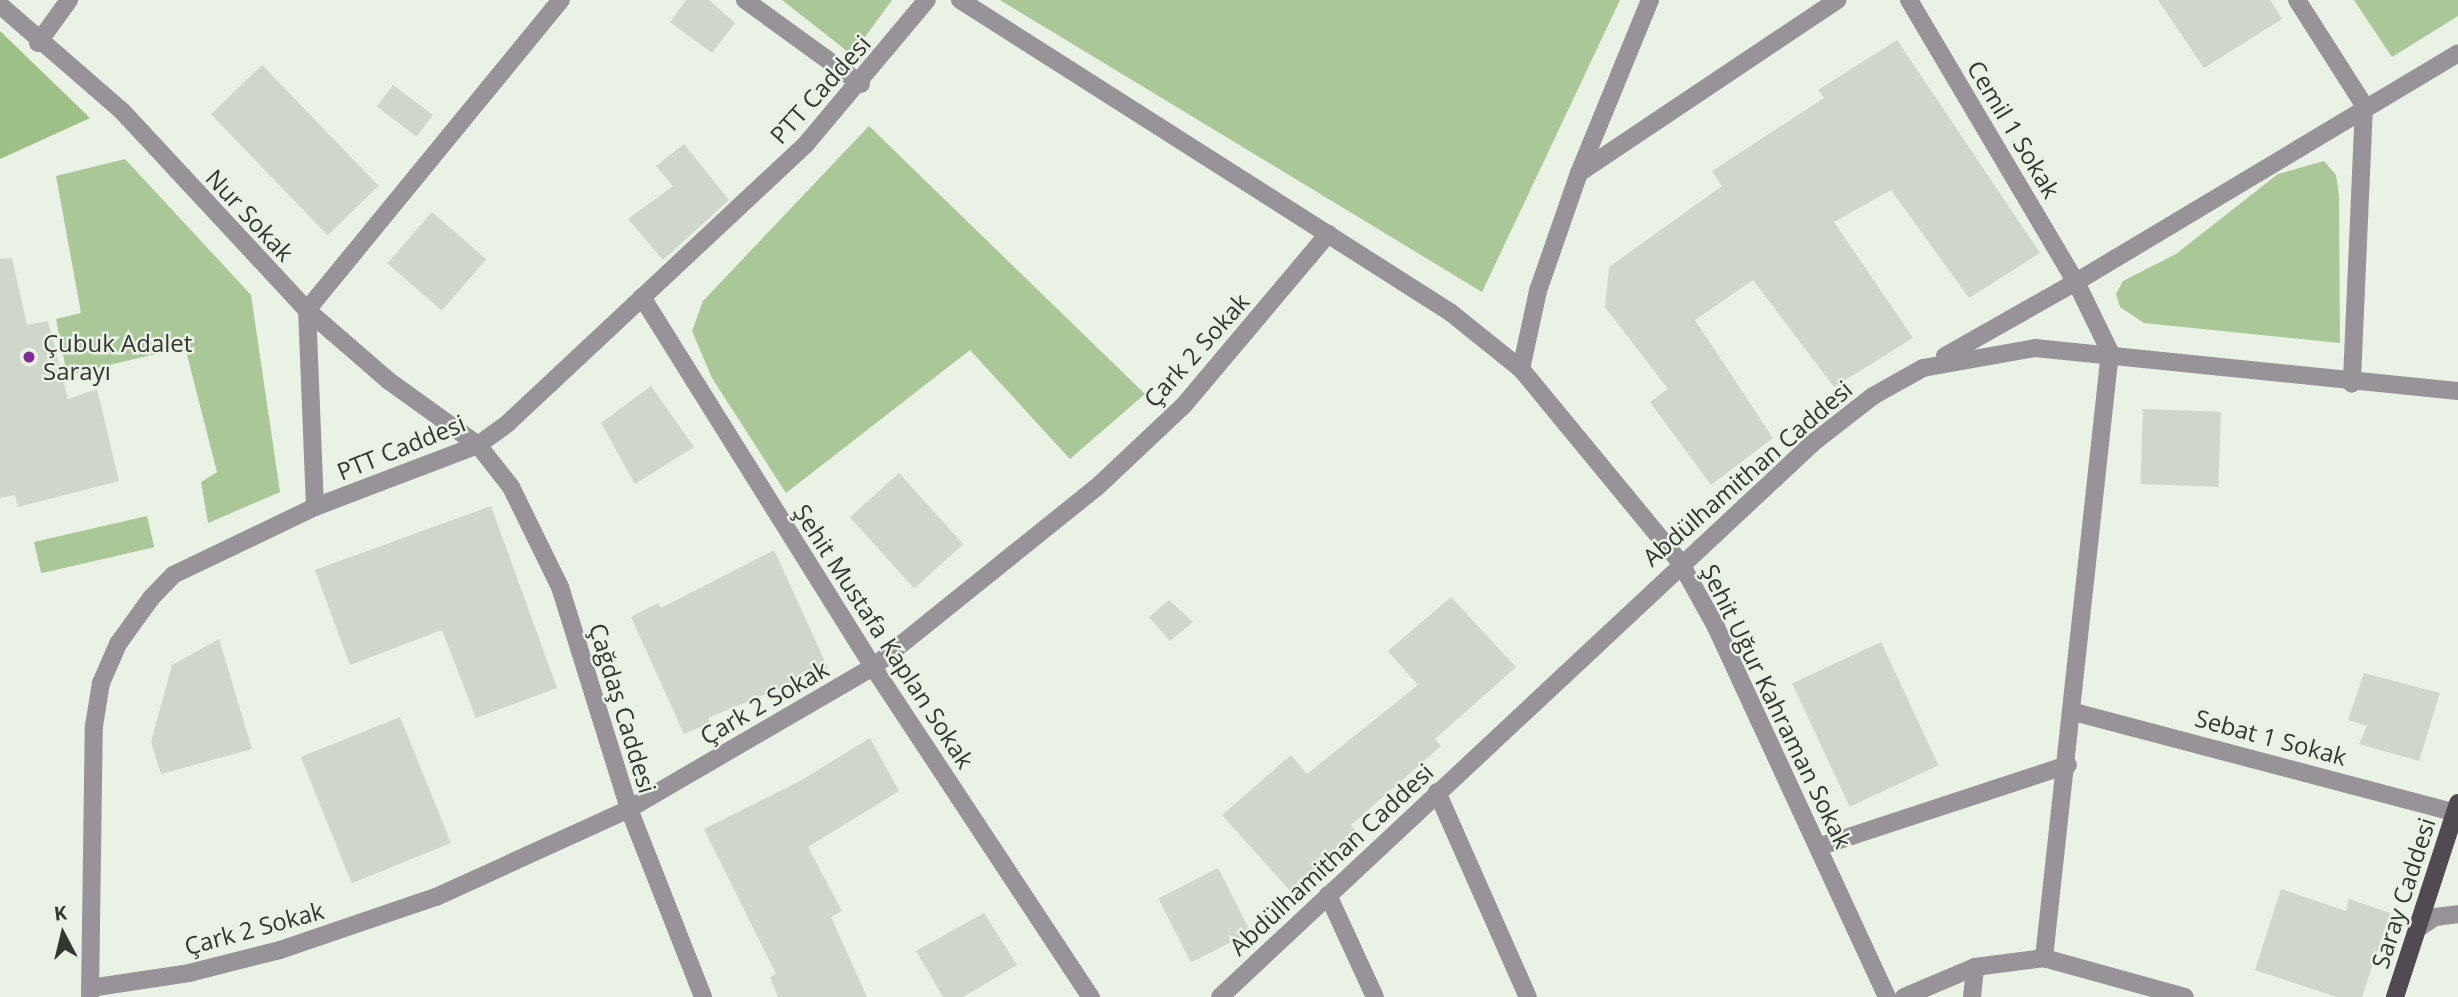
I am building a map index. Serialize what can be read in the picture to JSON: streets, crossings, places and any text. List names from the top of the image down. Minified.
{"streets":{"main road":["Saray Caddesi"],"street":["PTT Caddesi","Cemil 1 Sokak","Nur Sokak","Çark 2 Sokak","Abdülhamithan Caddesi","Şehit Mustafa Kaplan Sokak","Şehit Uğur Kahraman Sokak","Çağdaş Caddesi","Sebat 1 Sokak"]},"crossings":[["PTT Caddesi","Nur Sokak"],["PTT Caddesi","Çark 2 Sokak"],["PTT Caddesi","Şehit Mustafa Kaplan Sokak"],["PTT Caddesi","Çağdaş Caddesi"],["Cemil 1 Sokak","Abdülhamithan Caddesi"],["Nur Sokak","Çağdaş Caddesi"],["Çark 2 Sokak","Şehit Mustafa Kaplan Sokak"],["Çark 2 Sokak","Şehit Uğur Kahraman Sokak"],["Çark 2 Sokak","Çağdaş Caddesi"],["Abdülhamithan Caddesi","Şehit Uğur Kahraman Sokak"],["Sebat 1 Sokak","Saray Caddesi"]],"places":["Çubuk Adalet Sarayı"],"north":"top"}
